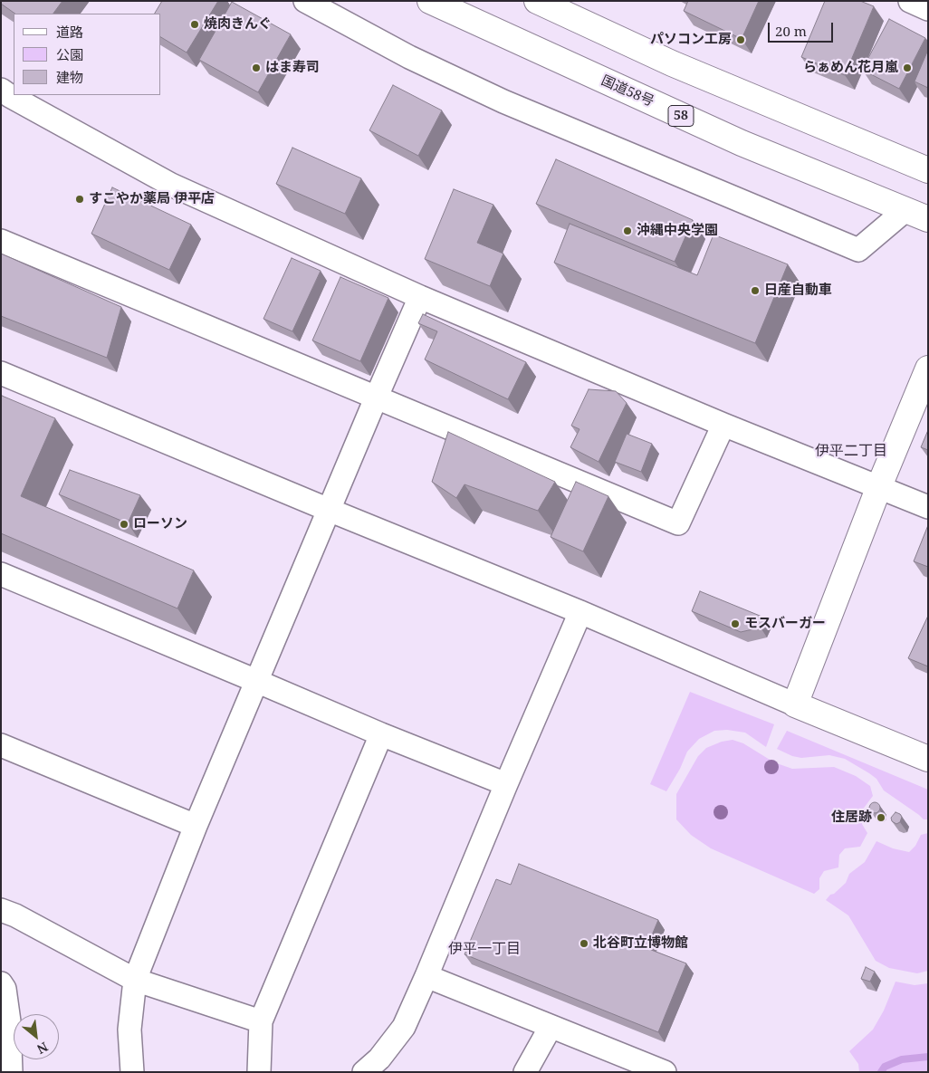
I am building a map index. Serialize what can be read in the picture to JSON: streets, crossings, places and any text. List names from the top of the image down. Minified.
{"streets":{"main road":["国道58号","58"]},"districts":["伊平二丁目","伊平一丁目"],"places":["焼肉きんぐ","パソコン工房","はま寿司","らぁめん花月嵐","すこやか薬局 伊平店","沖縄中央学園","日産自動車","ローソン","モスバーガー","住居跡","北谷町立博物館"],"legend":["道路","公園","建物"],"scale_bar":"20 m","north":"bottom right"}
